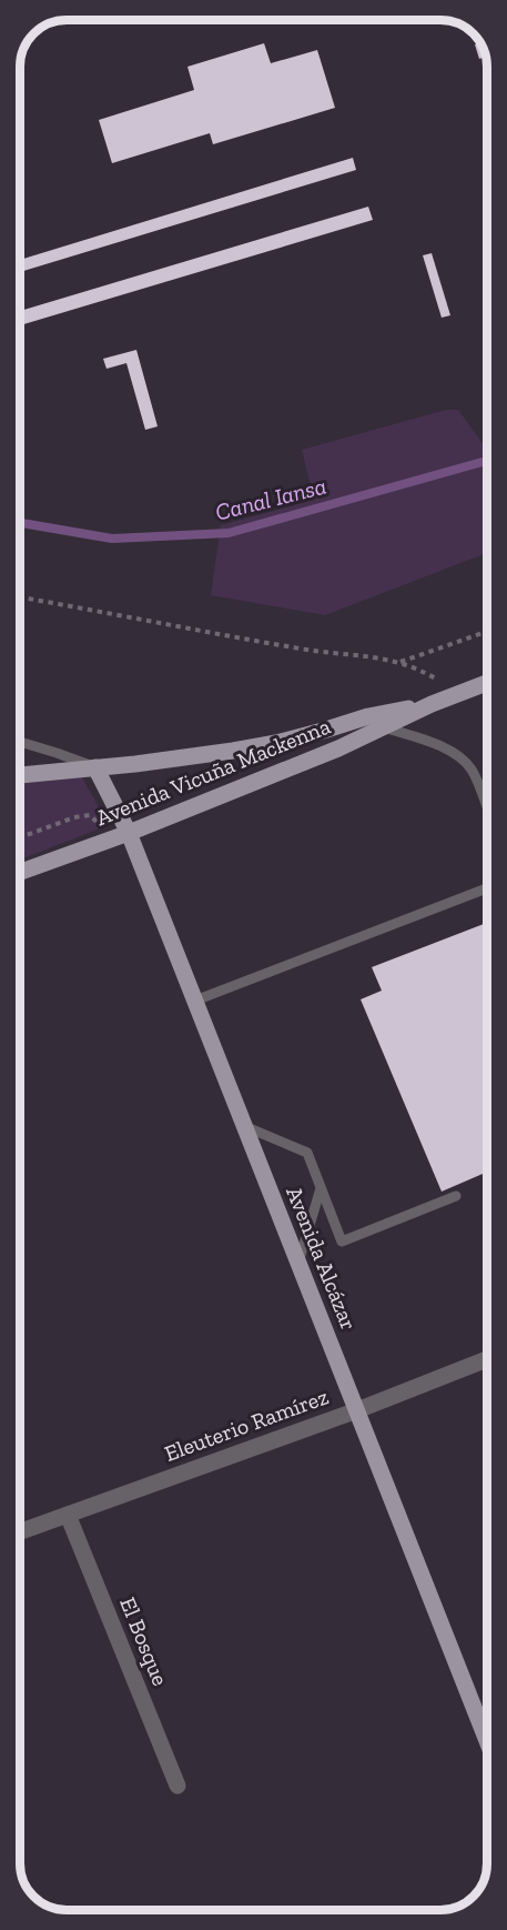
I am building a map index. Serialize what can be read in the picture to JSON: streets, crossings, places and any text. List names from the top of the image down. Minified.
{"streets":{"main road":["Avenida Vicuña Mackenna","Avenida Alcázar"],"street":["Eleuterio Ramírez","El Bosque"]},"crossings":[["Avenida Vicuña Mackenna","Avenida Alcázar"],["Avenida Alcázar","Eleuterio Ramírez"],["Eleuterio Ramírez","El Bosque"]],"water":["Canal Iansa"]}
